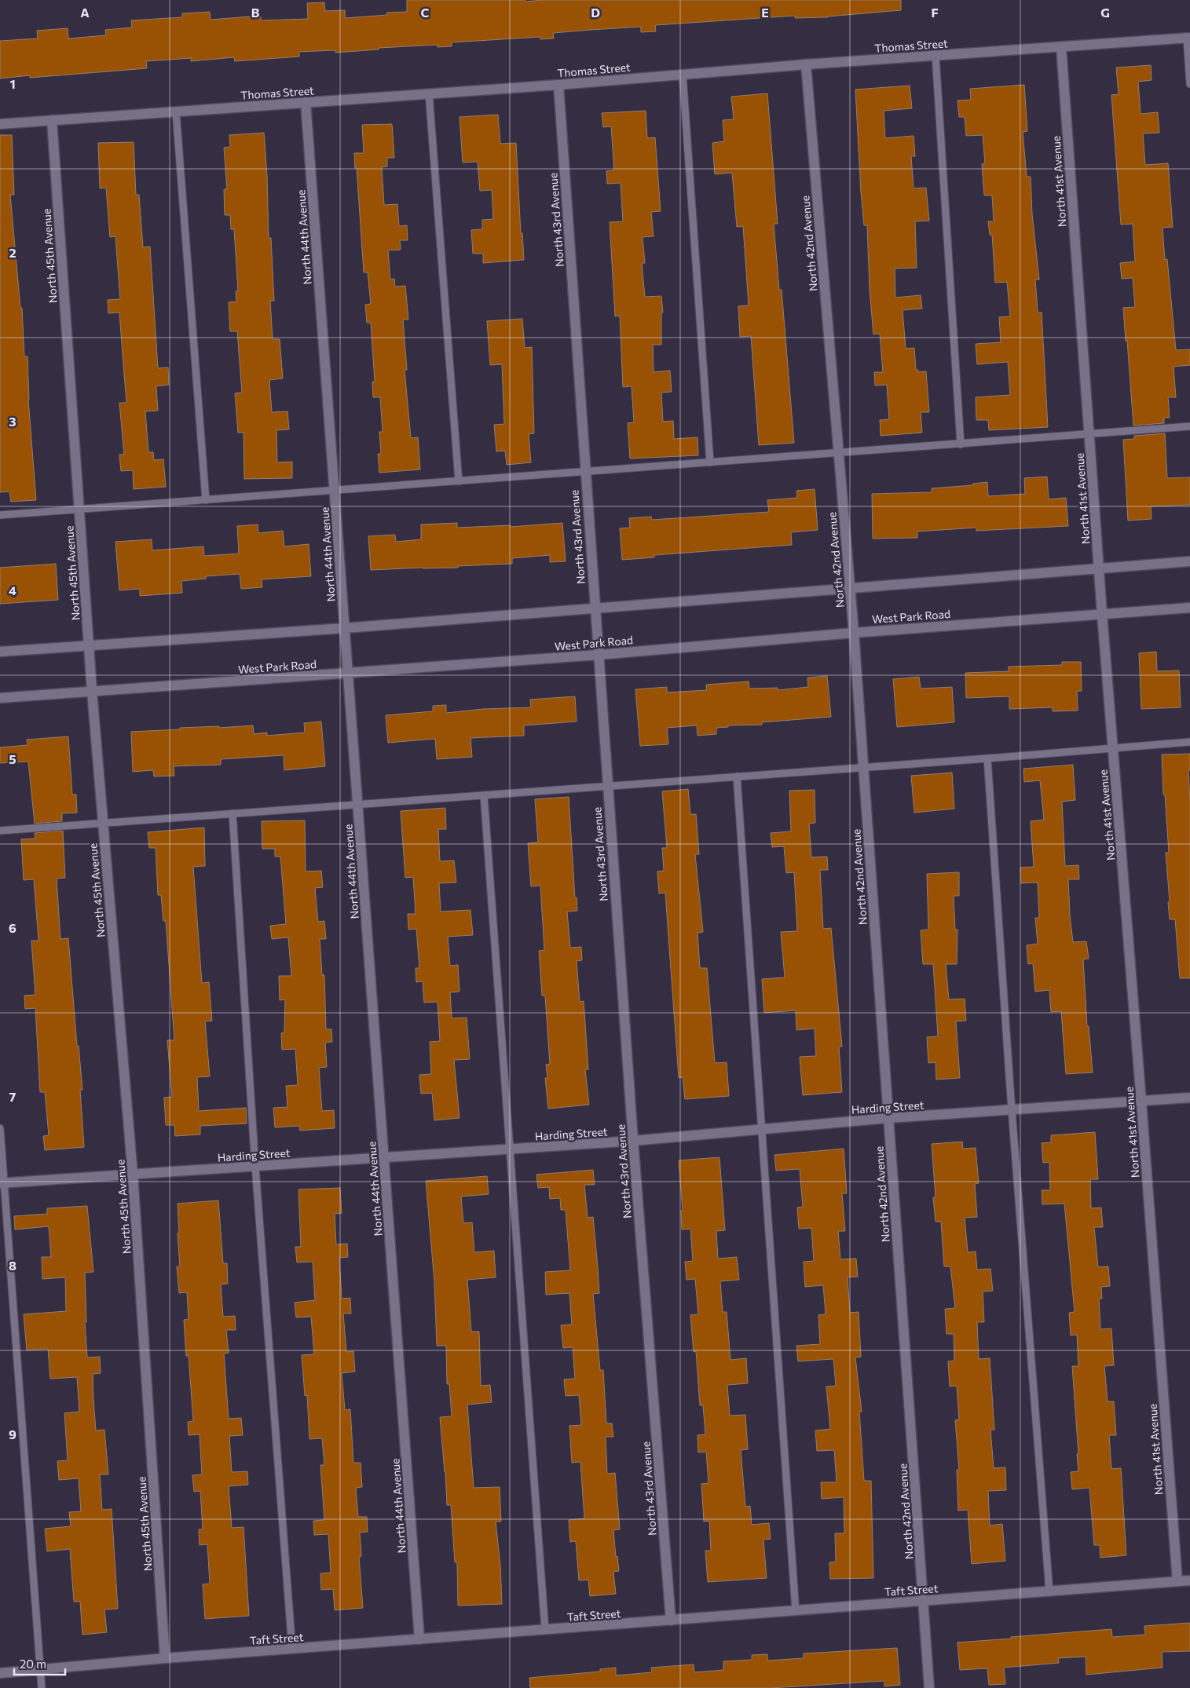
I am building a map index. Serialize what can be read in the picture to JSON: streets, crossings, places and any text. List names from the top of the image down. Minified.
{"streets":{"street":["Thomas Street","North 41st Avenue","North 43rd Avenue","North 44th Avenue","North 42nd Avenue","North 45th Avenue","West Park Road","Harding Street","Taft Street"]},"crossings":[["Thomas Street","North 41st Avenue"],["Thomas Street","North 43rd Avenue"],["Thomas Street","North 44th Avenue"],["Thomas Street","North 42nd Avenue"],["Thomas Street","North 45th Avenue"],["North 41st Avenue","West Park Road"],["North 41st Avenue","Harding Street"],["North 41st Avenue","Taft Street"],["North 43rd Avenue","West Park Road"],["North 43rd Avenue","Harding Street"],["North 43rd Avenue","Taft Street"],["North 44th Avenue","West Park Road"],["North 44th Avenue","Harding Street"],["North 44th Avenue","Taft Street"],["North 42nd Avenue","West Park Road"],["North 42nd Avenue","Harding Street"],["North 42nd Avenue","Taft Street"],["North 45th Avenue","West Park Road"],["North 45th Avenue","Harding Street"],["North 45th Avenue","Taft Street"]],"scale_bar":"20 m","grid":{"columns":["A","B","C","D","E","F","G"],"rows":["1","2","3","4","5","6","7","8","9"]}}
